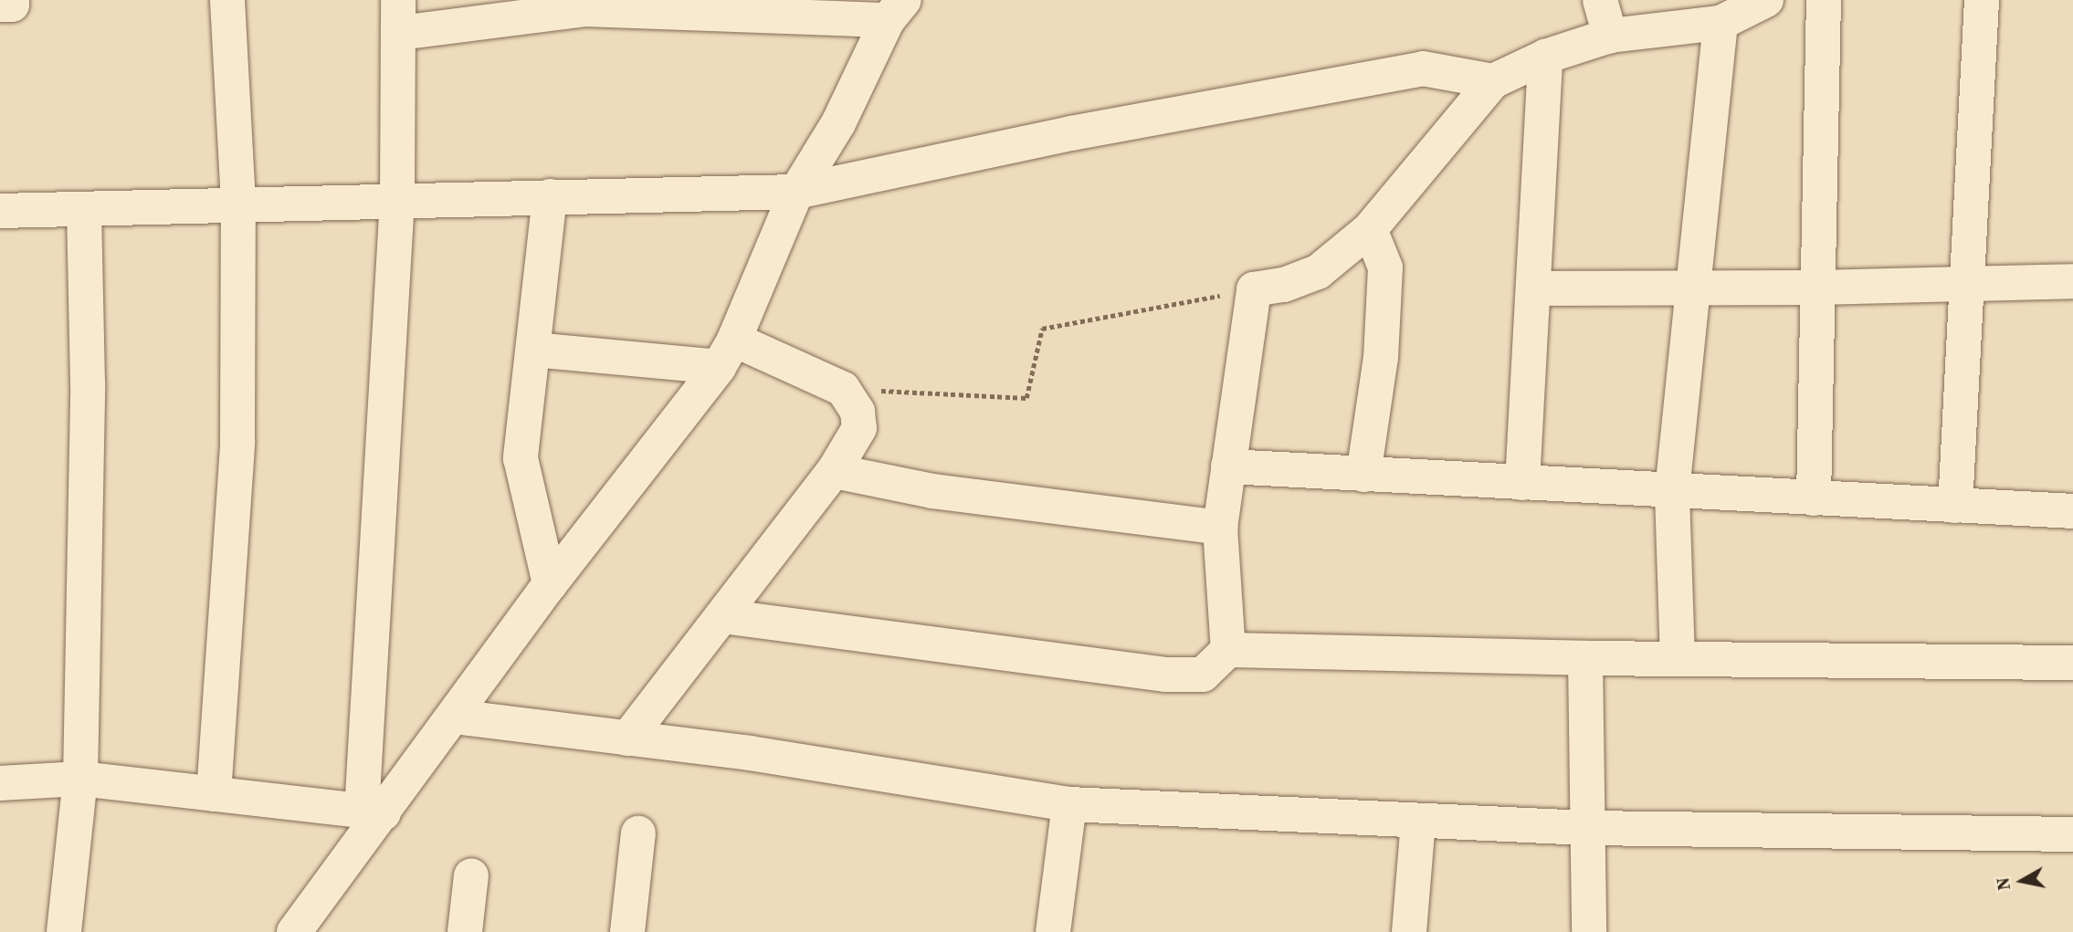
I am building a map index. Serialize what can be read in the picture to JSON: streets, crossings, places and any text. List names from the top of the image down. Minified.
{"north":"left"}
